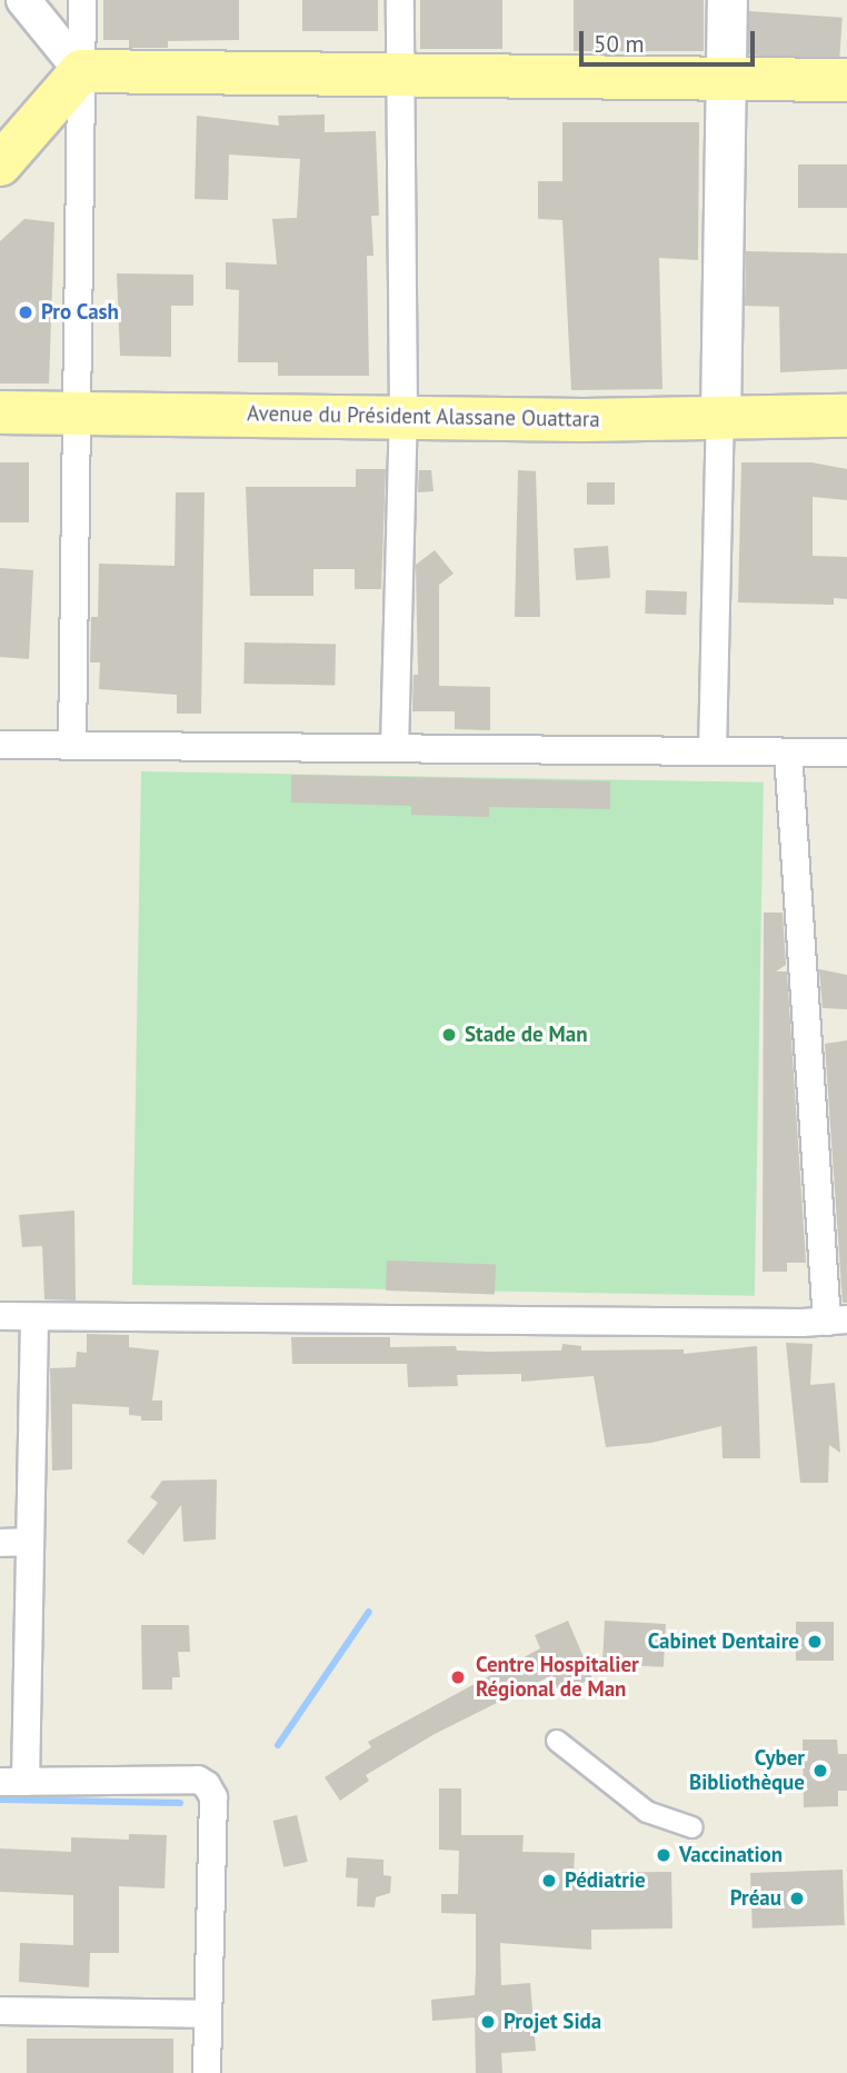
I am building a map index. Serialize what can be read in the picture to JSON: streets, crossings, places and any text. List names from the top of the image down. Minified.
{"streets":{"main road":["Avenue du Président Alassane Ouattara"]},"places":["Pro Cash","Stade de Man","Cabinet Dentaire","Centre Hospitalier Régional de Man","Cyber Bibliothèque","Vaccination","Pédiatrie","Préau","Projet Sida"],"scale_bar":"50 m"}
